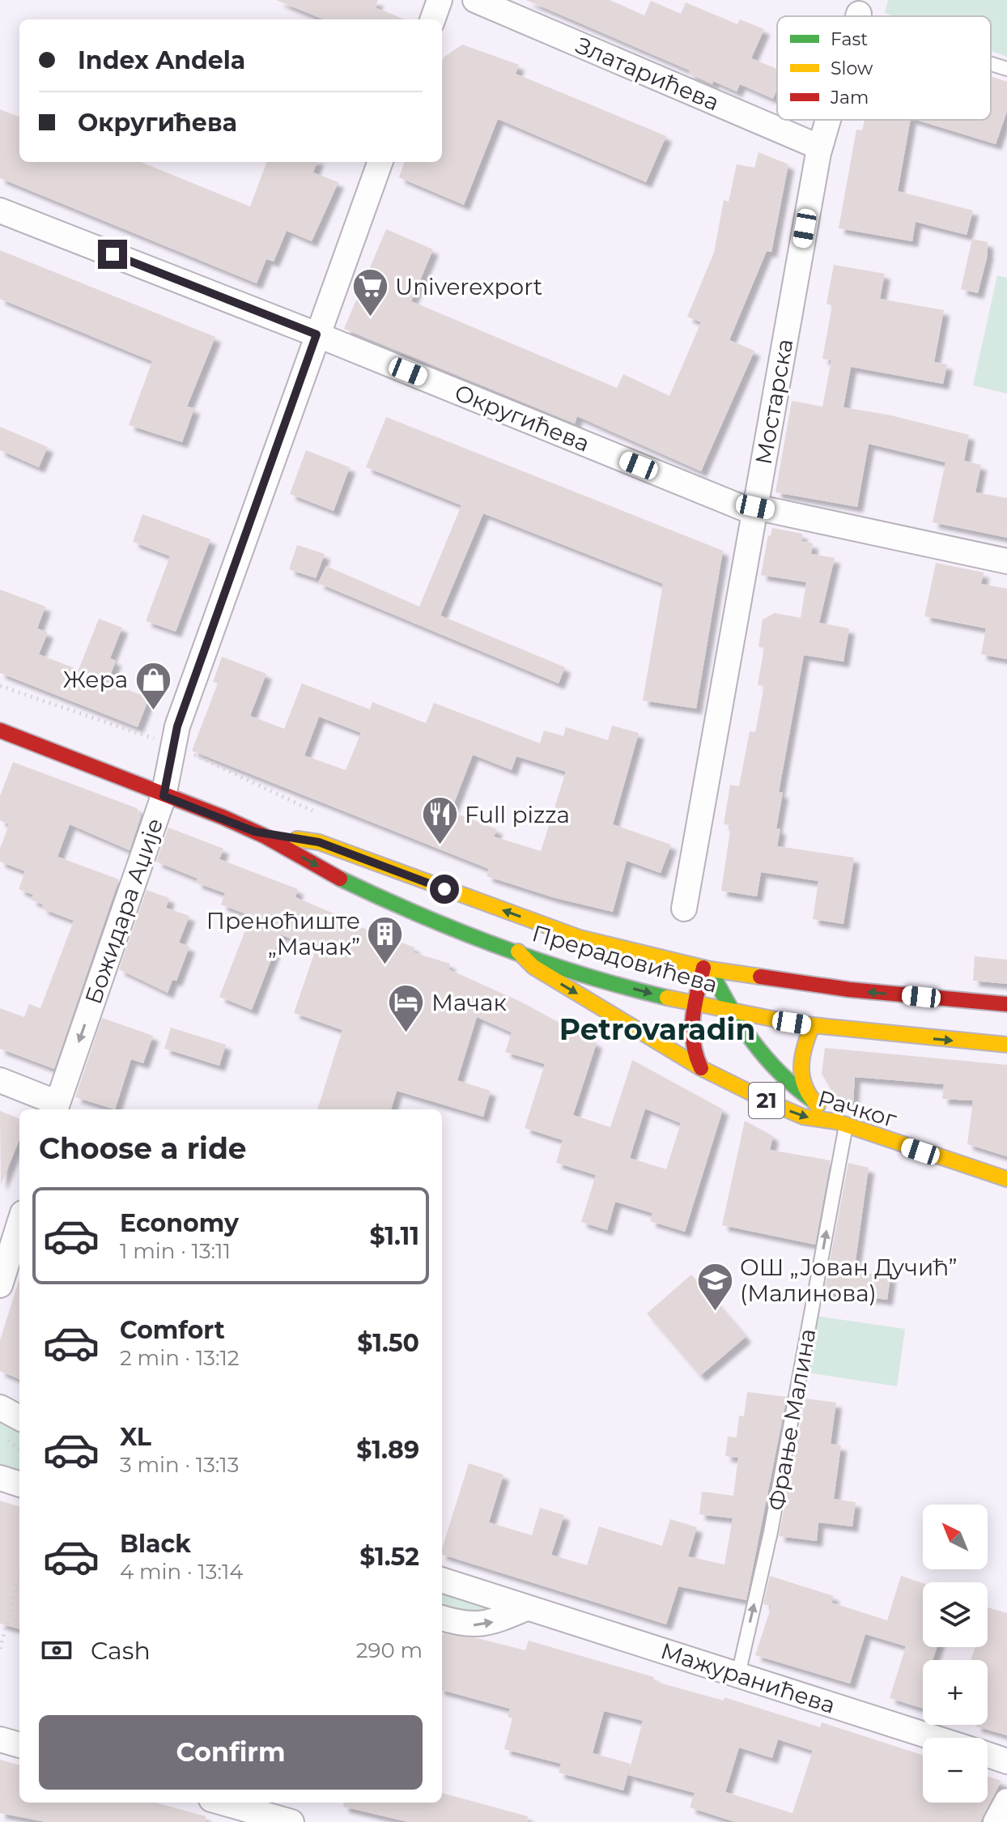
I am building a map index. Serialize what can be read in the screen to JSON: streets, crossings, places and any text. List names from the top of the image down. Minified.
{"streets":{"main road":["Прерадовићева","21","Рачког"],"street":["Златарићева","Мостарска","Округићева","Божидара Аџије","Мажуранићева"],"lane":["Фрање Малина"]},"crossings":[["Златарићева","Мостарска"],["Мостарска","Округићева"],["Округићева","Божидара Аџије"],["Божидара Аџије","Прерадовићева"],["Прерадовићева","21"],["Прерадовићева","Рачког"],["21","Рачког"],["21","Фрање Малина"],["Рачког","Фрање Малина"],["Фрање Малина","Мажуранићева"]],"one_way":["Фрање Малина"],"districts":["Petrovaradin"],"places":{"supermarket":["Univerexport"],"shop":["Жера"],"restaurant":["Full pizza"],"building":["Преноћиште „Мачак”"],"hotel":["Мачак"],"school or university":["ОШ „Јован Дучић” (Малинова)"]},"legend":["Fast","Slow","Jam"],"north":"top left","page":{"banner":["Index Andela","Округићева"],"heading":"Choose a ride","list":[{"name":"Economy","note":"1 min · 13:11","value":"$1.11"},{"name":"Comfort","note":"2 min · 13:12","value":"$1.50"},{"name":"XL","note":"3 min · 13:13","value":"$1.89"},{"name":"Black","note":"4 min · 13:14","value":"$1.52"}],"map_buttons":["+","−"],"pay":["Cash","290 m"],"buttons":"Confirm"}}
